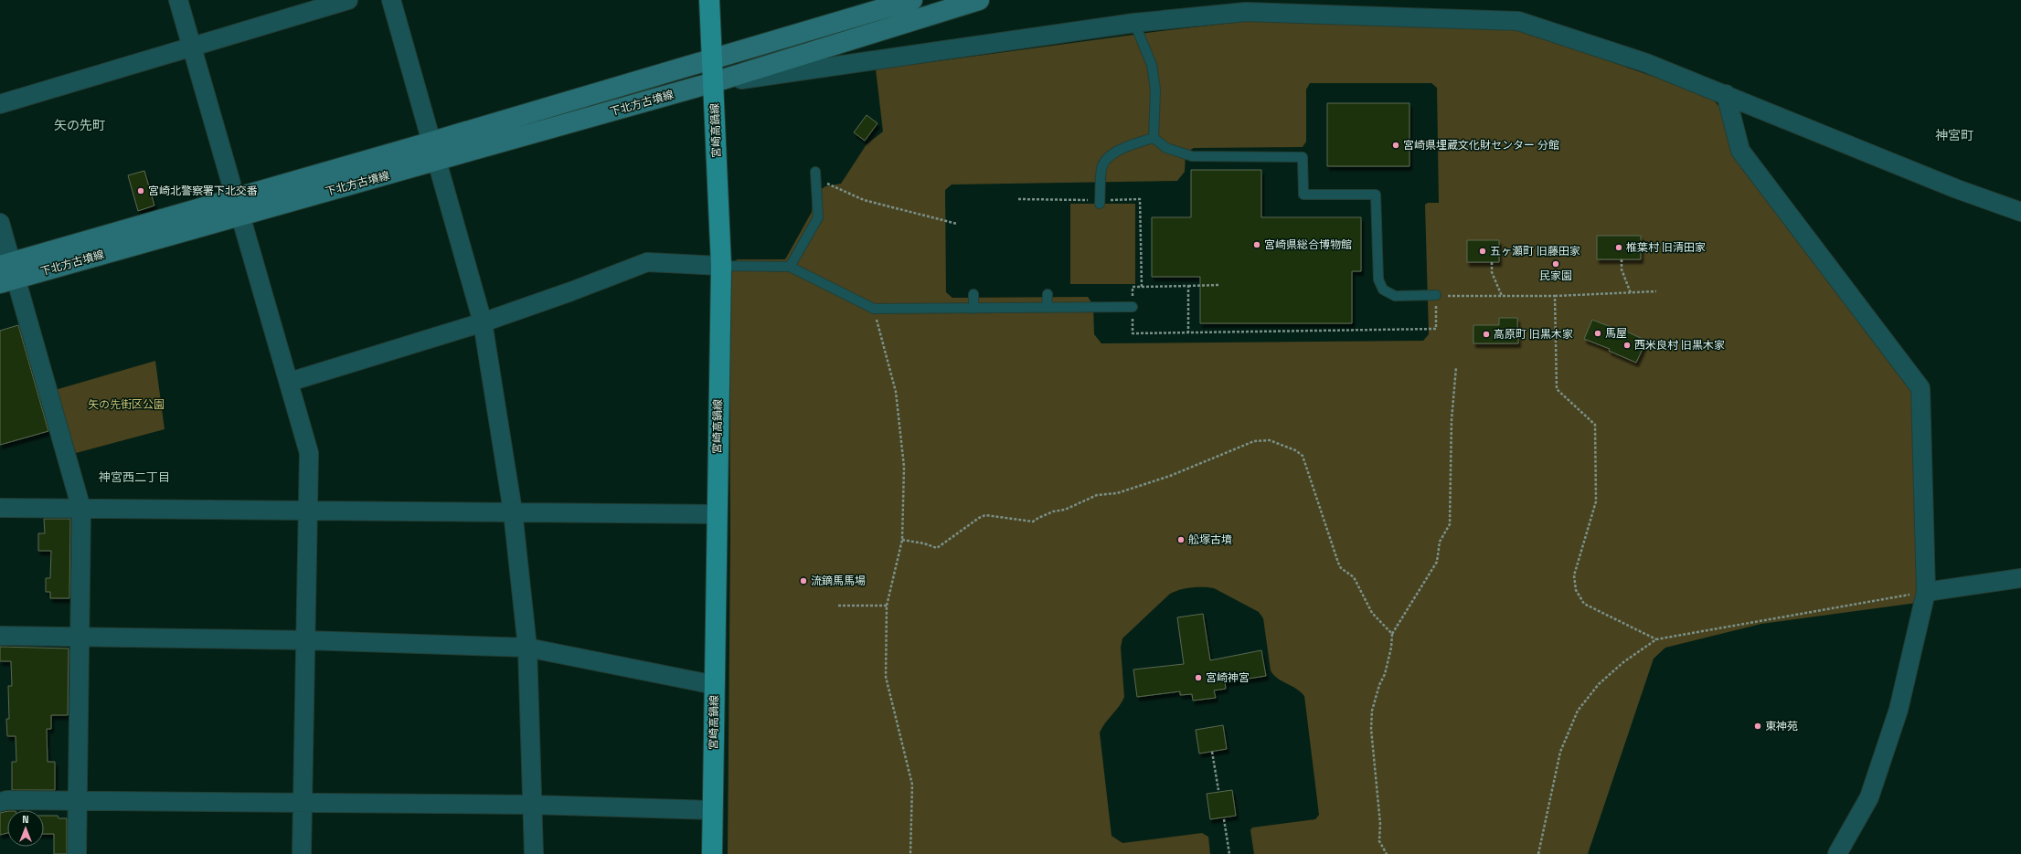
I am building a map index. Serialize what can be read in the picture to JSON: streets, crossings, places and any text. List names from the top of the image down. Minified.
{"streets":{"main road":["下北方古墳線","宮崎高鍋線"]},"crossings":[["下北方古墳線","宮崎高鍋線"]],"districts":["矢の先町","神宮町","神宮西二丁目"],"parks":["矢の先街区公園"],"places":["宮崎県埋蔵文化財センター 分館","宮崎北警察署下北交番","宮崎県総合博物館","椎葉村 旧清田家","五ヶ瀬町 旧藤田家","民家園","馬屋","高原町 旧黒木家","西米良村 旧黒木家","舩塚古墳","流鏑馬馬場","宮崎神宮","東神苑"],"north":"top"}
